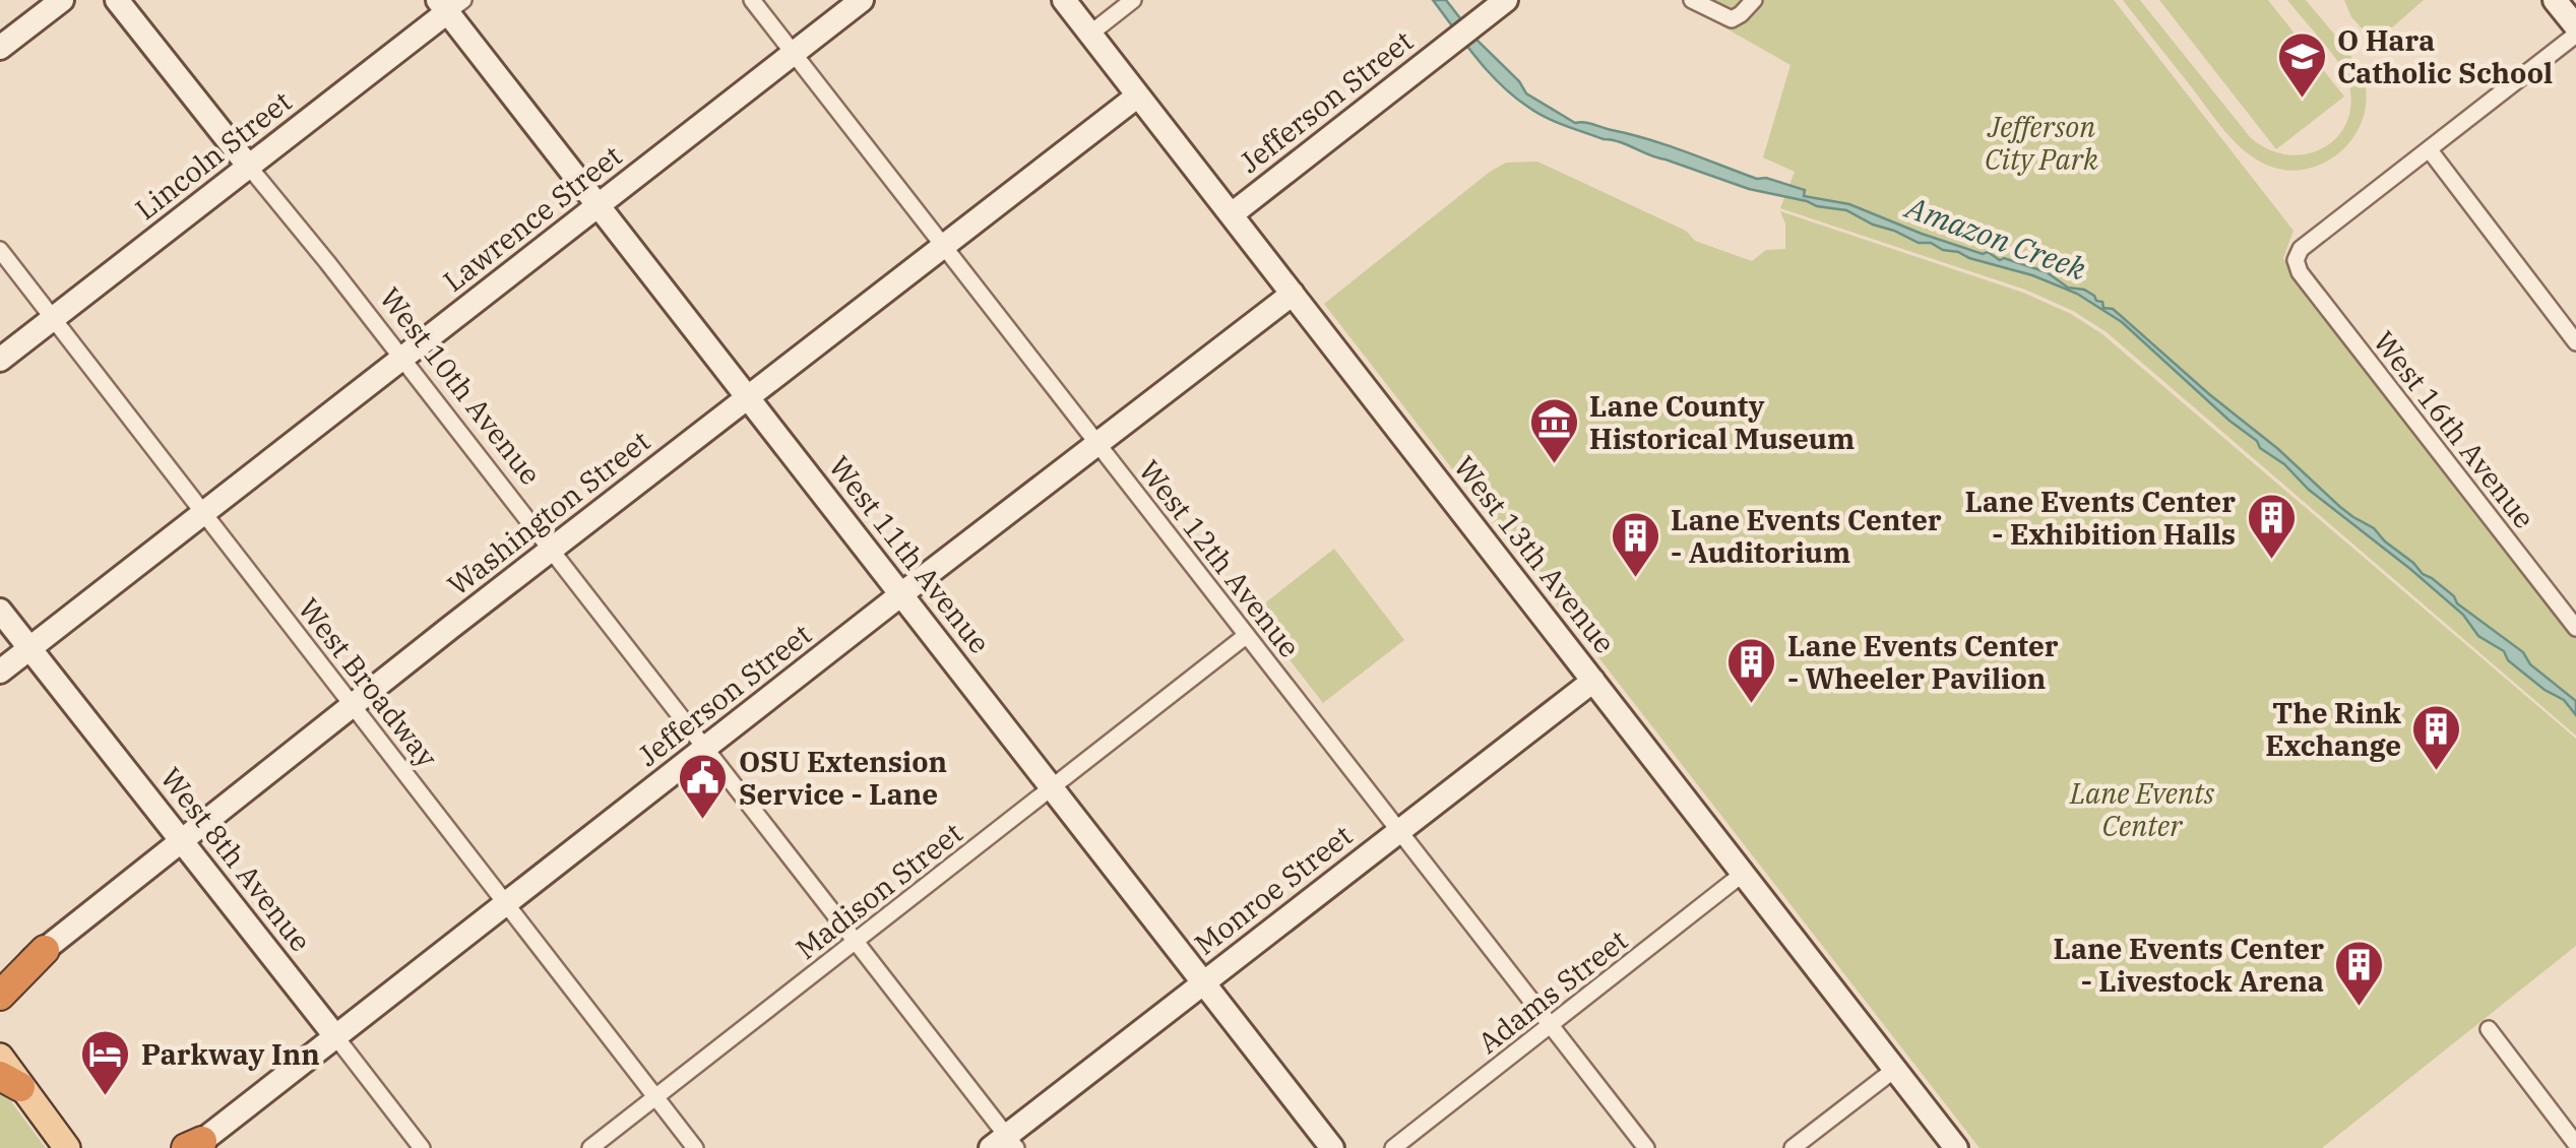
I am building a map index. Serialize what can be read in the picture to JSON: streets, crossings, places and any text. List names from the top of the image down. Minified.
{"streets":{"main road":["Jefferson Street","Lincoln Street","Lawrence Street","West 10th Avenue","Washington Street","West 11th Avenue","West 13th Avenue","West 8th Avenue","Monroe Street"],"street":["West 16th Avenue","West 12th Avenue","West Broadway","Madison Street","Adams Street"]},"crossings":[["Jefferson Street","West 10th Avenue"],["Jefferson Street","West 11th Avenue"],["Jefferson Street","West 13th Avenue"],["Jefferson Street","West 12th Avenue"],["Jefferson Street","West Broadway"],["Jefferson Street","West 8th Avenue"],["Lincoln Street","West 10th Avenue"],["Lincoln Street","West 11th Avenue"],["Lincoln Street","West Broadway"],["Lawrence Street","West 10th Avenue"],["Lawrence Street","West 11th Avenue"],["Lawrence Street","West 12th Avenue"],["Lawrence Street","West Broadway"],["Lawrence Street","West 8th Avenue"],["West 10th Avenue","Washington Street"],["West 10th Avenue","Monroe Street"],["West 10th Avenue","Madison Street"],["Washington Street","West 11th Avenue"],["Washington Street","West 13th Avenue"],["Washington Street","West 12th Avenue"],["Washington Street","West Broadway"],["Washington Street","West 8th Avenue"],["West 11th Avenue","Monroe Street"],["West 11th Avenue","Madison Street"],["West 13th Avenue","Monroe Street"],["West 13th Avenue","Adams Street"],["West 12th Avenue","Monroe Street"],["West 12th Avenue","Madison Street"],["West 12th Avenue","Adams Street"],["West Broadway","Madison Street"]],"water":["Amazon Creek"],"parks":["Jefferson City Park","Lane Events Center"],"places":{"school or university":["O Hara Catholic School"],"museum":["Lane County Historical Museum"],"building":["Lane Events Center - Exhibition Halls","Lane Events Center - Auditorium","Lane Events Center - Wheeler Pavilion","The Rink Exchange","Lane Events Center - Livestock Arena"],"public building":["OSU Extension Service - Lane"],"hotel":["Parkway Inn"]}}
